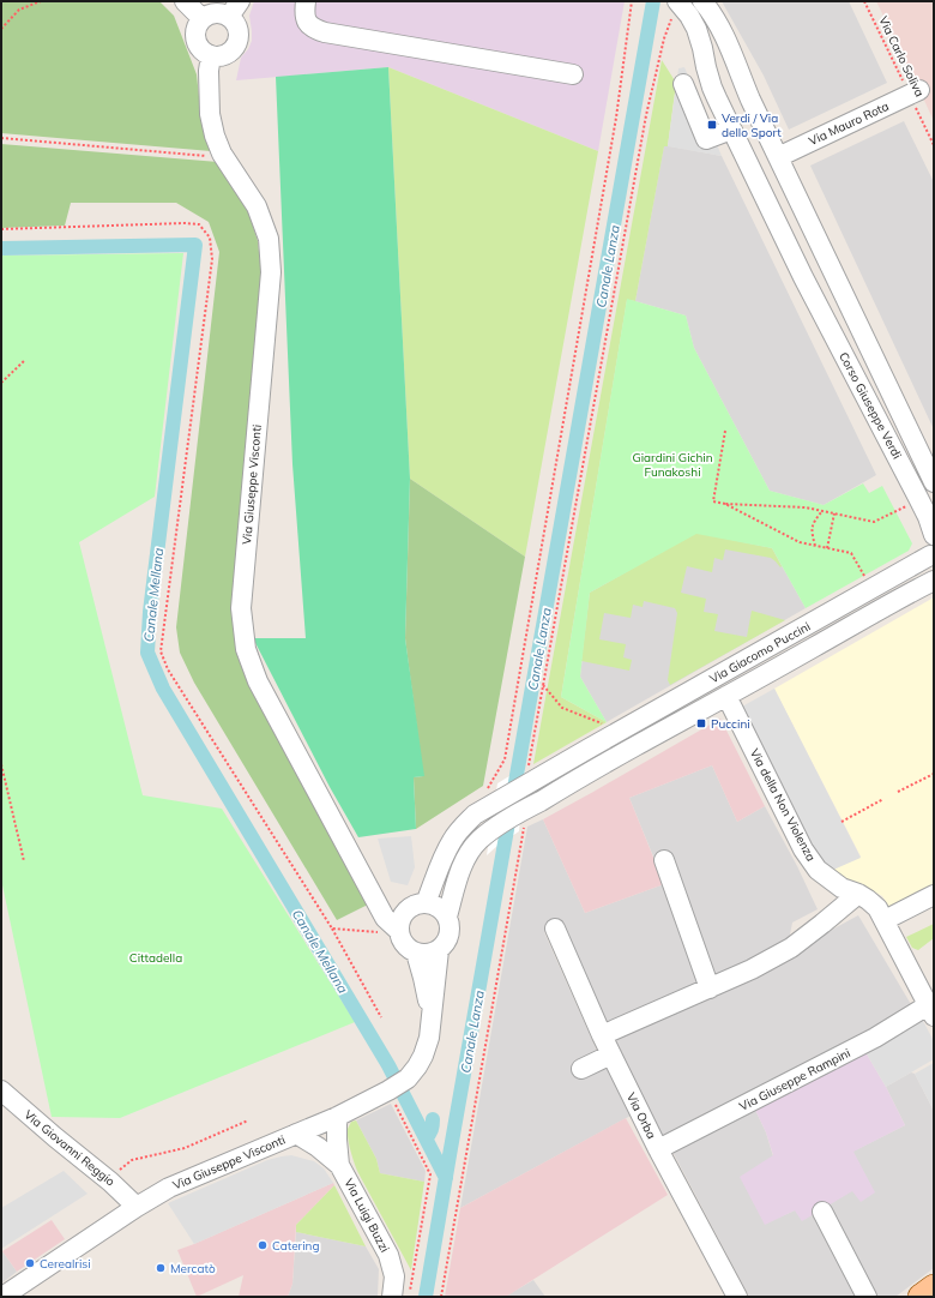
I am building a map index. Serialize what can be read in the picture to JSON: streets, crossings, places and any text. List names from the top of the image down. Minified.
{"streets":{"street":["Via Mauro Rota","Corso Giuseppe Verdi","Via Giuseppe Visconti","Via Giacomo Puccini","Via della Non Violenza","Via Giuseppe Rampini","Via Orba","Via Giovanni Reggio","Via Luigi Buzzi"],"path":["Via Carlo Soliva"]},"crossings":[["Via Carlo Soliva","Via Mauro Rota"],["Via Mauro Rota","Corso Giuseppe Verdi"],["Via Giuseppe Visconti","Via Giacomo Puccini"],["Via Giuseppe Visconti","Via Giovanni Reggio"],["Via Giuseppe Visconti","Via Luigi Buzzi"],["Via Giacomo Puccini","Via della Non Violenza"],["Via della Non Violenza","Via Giuseppe Rampini"],["Via Giuseppe Rampini","Via Orba"]],"water":["Canale Lanza","Canale Mellana"],"parks":["Giardini Gichin Funakoshi","Cittadella"],"places":{"transit":["Verdi / Via dello Sport","Puccini"],"other":["Catering","Cerealrisi","Mercatò"]}}
